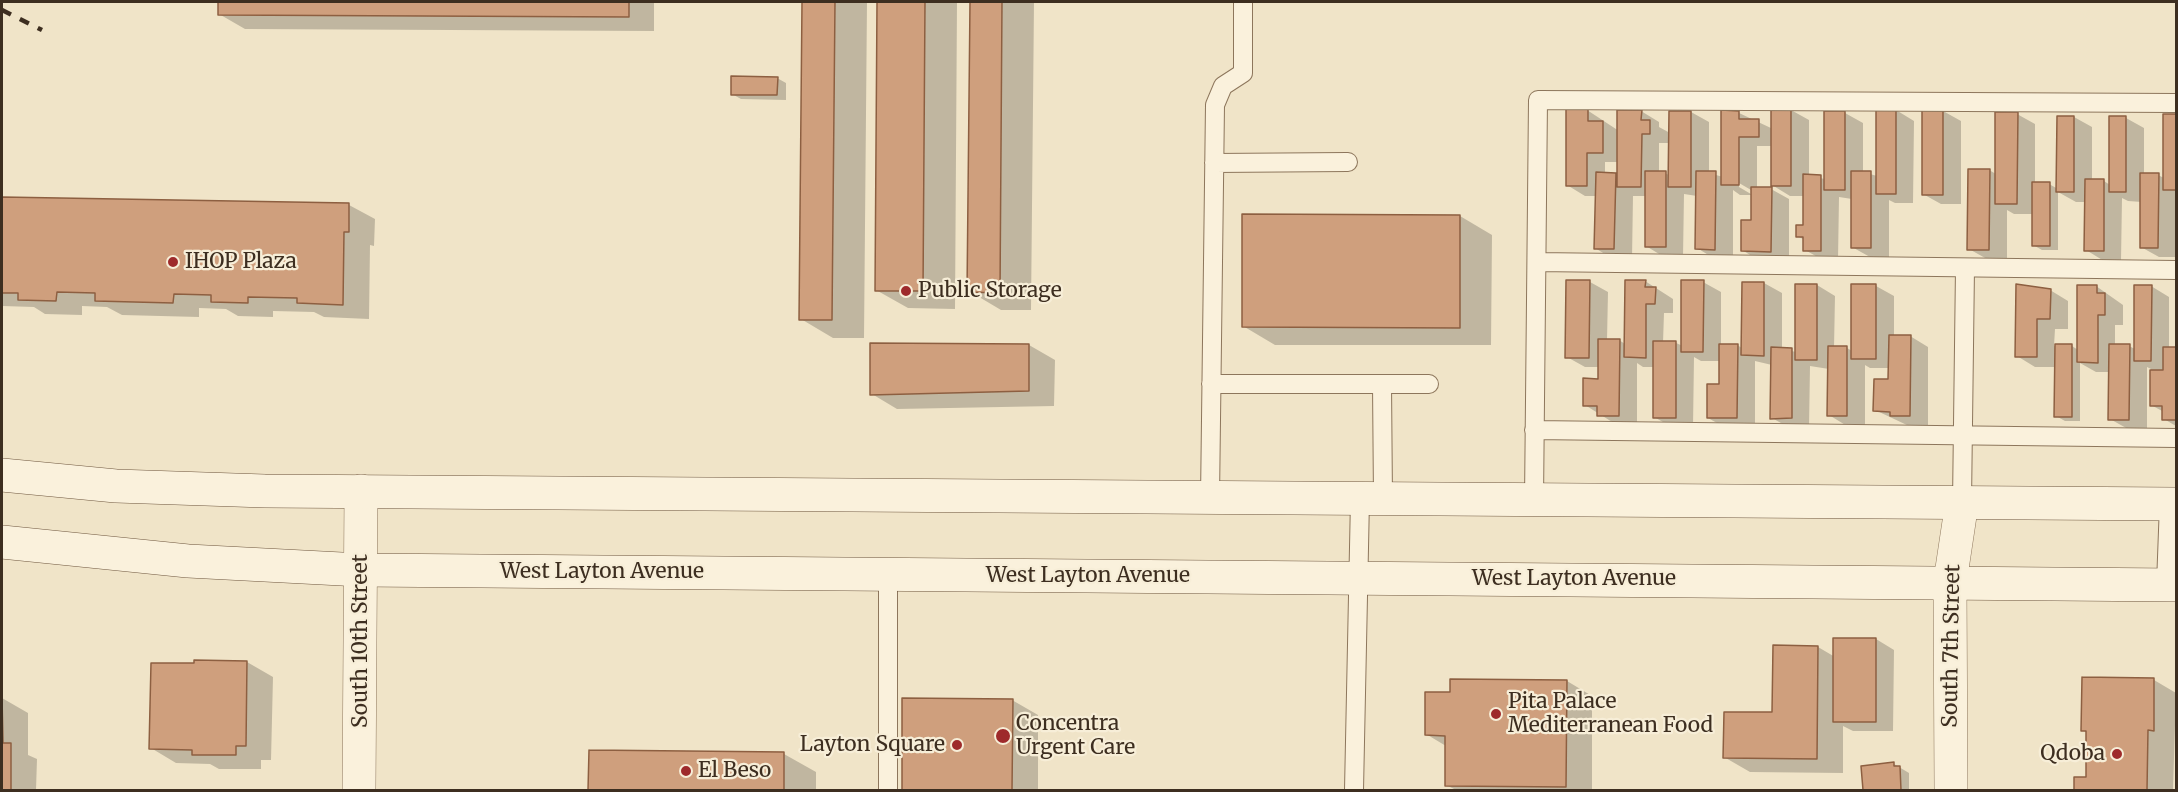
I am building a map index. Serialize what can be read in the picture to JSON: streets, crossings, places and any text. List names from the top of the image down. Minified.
{"streets":{"main road":["West Layton Avenue","South 10th Street","South 7th Street"]},"crossings":[["West Layton Avenue","South 10th Street"],["West Layton Avenue","South 7th Street"]],"places":["IHOP Plaza","Public Storage","Pita Palace Mediterranean Food","Concentra Urgent Care","Layton Square","Qdoba","El Beso"]}
